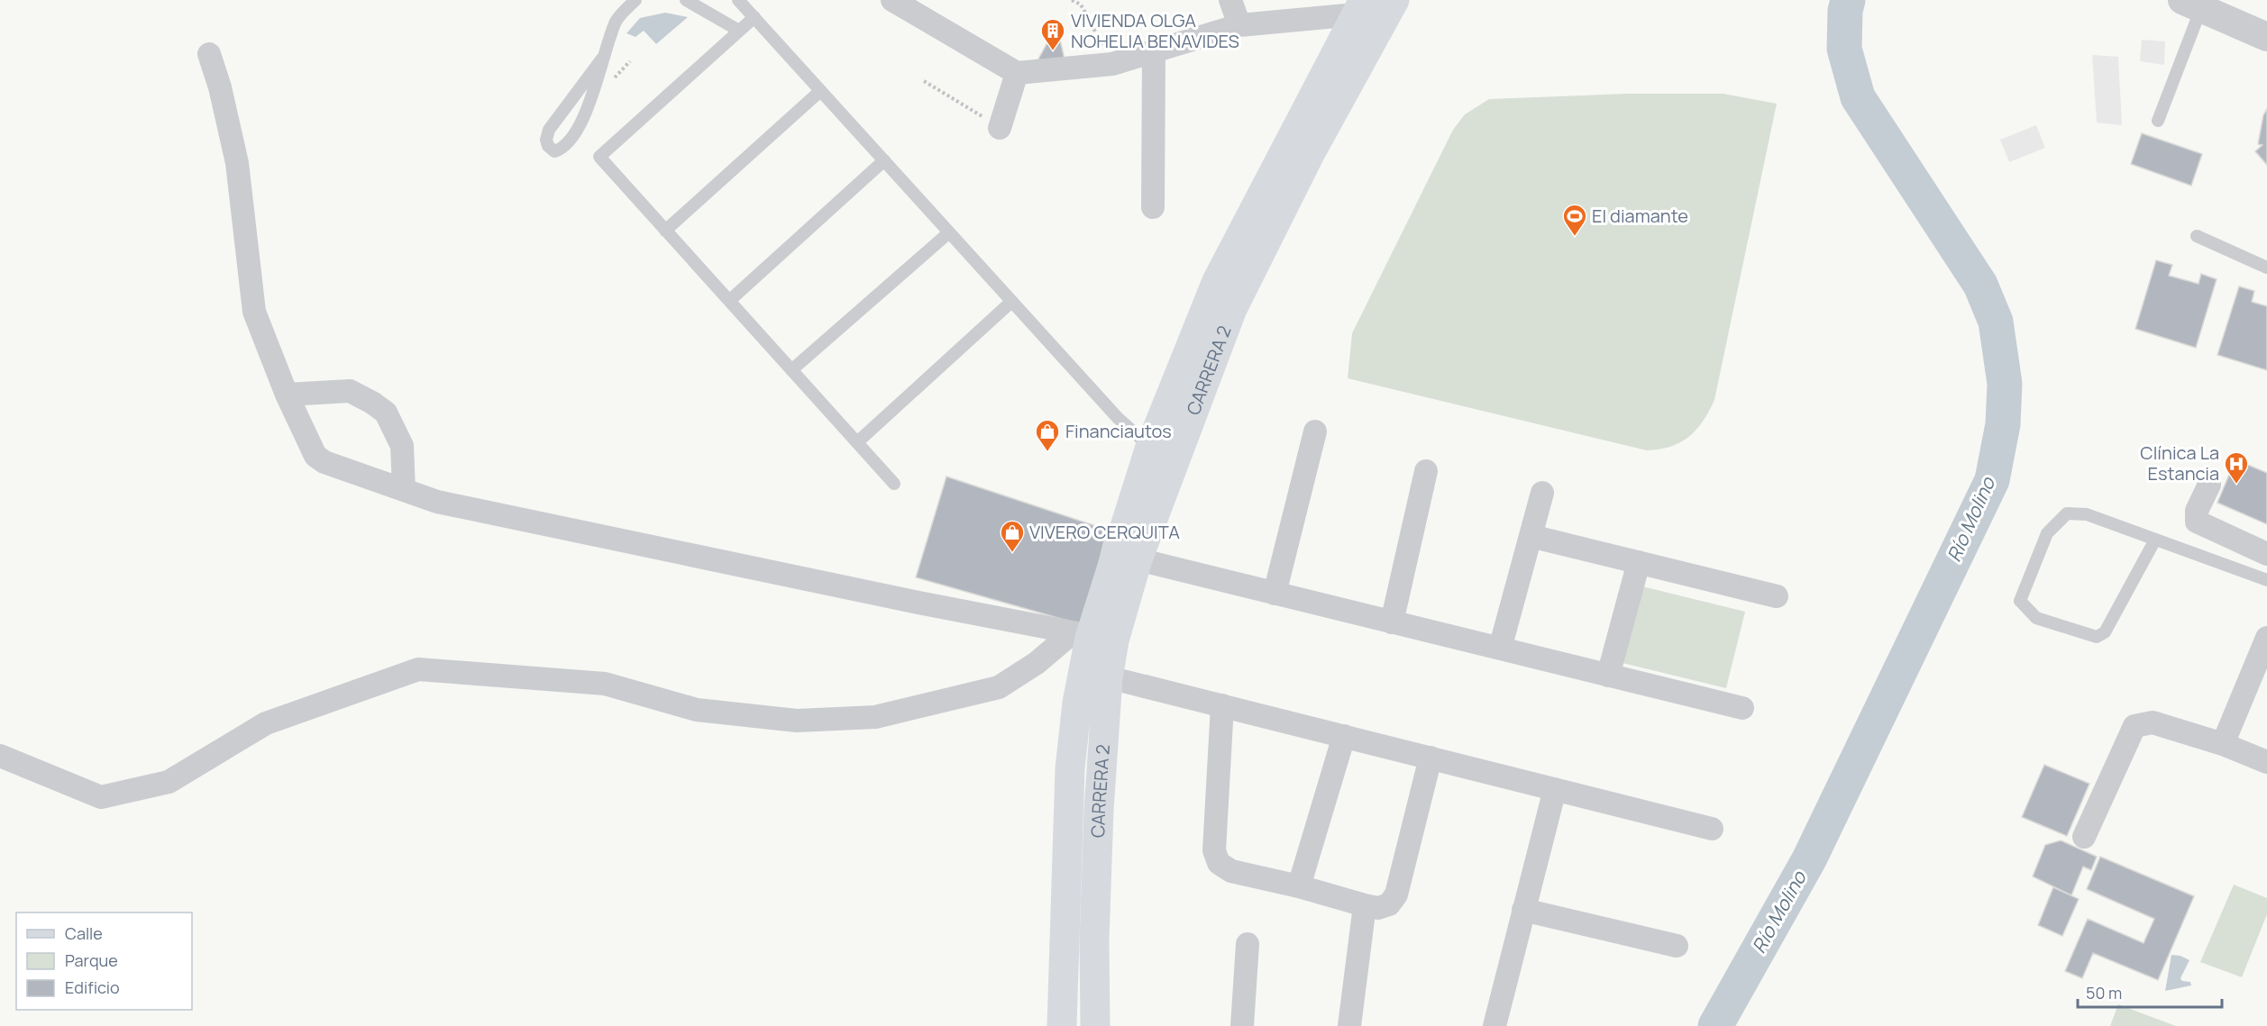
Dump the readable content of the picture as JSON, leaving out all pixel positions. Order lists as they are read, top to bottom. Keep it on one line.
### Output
{"streets":{"main road":["CARRERA 2"]},"water":["Río Molino"],"places":{"building":["VIVIENDA OLGA NOHELIA BENAVIDES"],"sports":["El diamante"],"shop":["Financiautos","VIVERO CERQUITA"],"hospital":["Clínica La Estancia"]},"legend":["Calle","Parque","Edificio"],"scale_bar":"50 m"}
